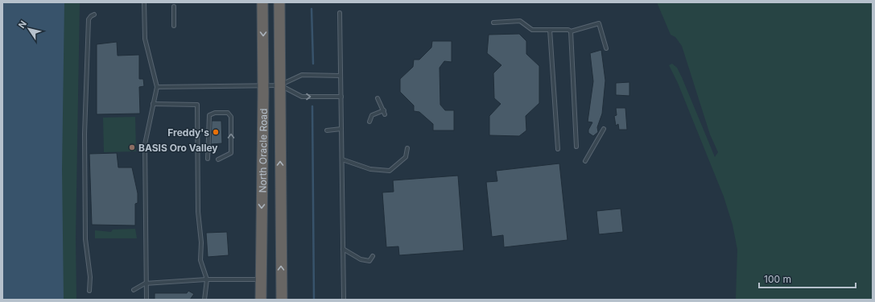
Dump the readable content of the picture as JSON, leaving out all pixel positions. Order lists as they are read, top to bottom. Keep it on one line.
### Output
{"streets":{"highway":["North Oracle Road"]},"places":["Freddy's","BASIS Oro Valley"],"scale_bar":"100 m","north":"top left"}
